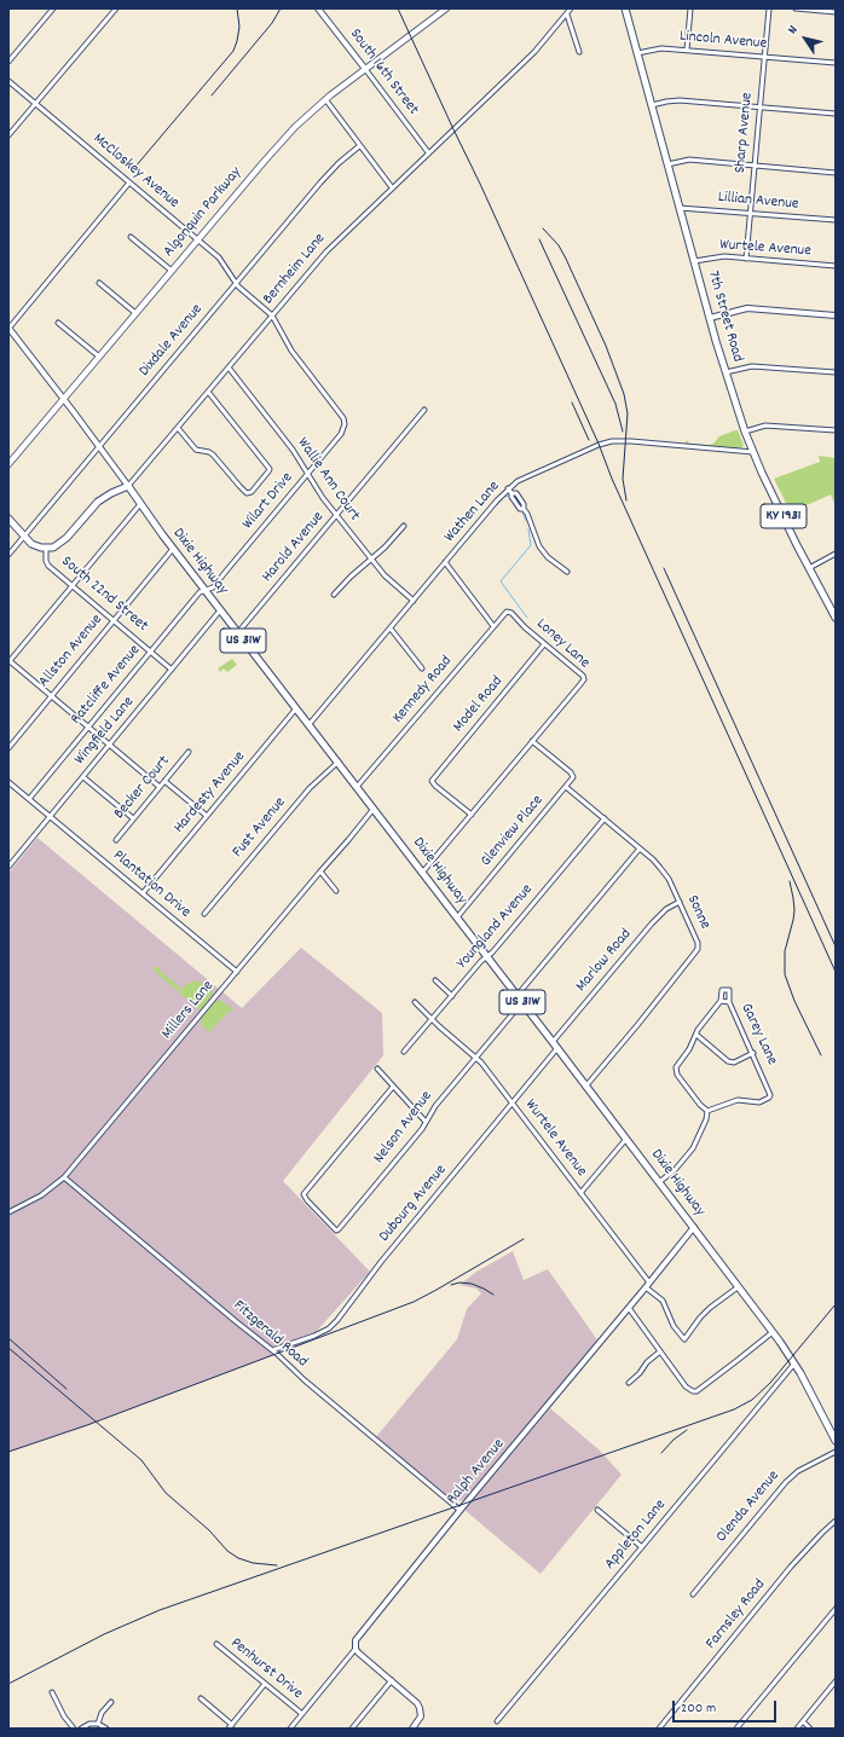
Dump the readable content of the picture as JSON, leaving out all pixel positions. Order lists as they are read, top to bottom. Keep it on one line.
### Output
{"streets":{"main road":["Algonquin Parkway","Bernheim Lane","7th Street Road","KY 1931","Dixie Highway","South 22nd Street","US 31W"],"street":["Lincoln Avenue","South 16th Street","Sharp Avenue","McCloskey Avenue","Lillian Avenue","Wurtele Avenue","Dixdale Avenue","Wallie Ann Court","Wilart Drive","Wathen Lane","Harold Avenue","Loney Lane","Allston Avenue","Ratcliffe Avenue","Kennedy Road","Model Road","Wingfield Lane","Becker Court","Hardesty Avenue","Fust Avenue","Glenview Place","Plantation Drive","Sonne","Youngland Avenue","Marlow Road","Millers Lane","Garey Lane","Nelson Avenue","Dubourg Avenue","Fitzgerald Road","Ralph Avenue","Olenda Avenue","Appleton Lane","Farnsley Road","Penhurst Drive"]},"crossings":[["Lincoln Avenue","Sharp Avenue"],["Lincoln Avenue","7th Street Road"],["South 16th Street","Algonquin Parkway"],["South 16th Street","Bernheim Lane"],["Sharp Avenue","Lillian Avenue"],["Sharp Avenue","Wurtele Avenue"],["McCloskey Avenue","Algonquin Parkway"],["McCloskey Avenue","Bernheim Lane"],["McCloskey Avenue","Dixdale Avenue"],["McCloskey Avenue","Wilart Drive"],["Lillian Avenue","7th Street Road"],["Algonquin Parkway","Dixie Highway"],["Wurtele Avenue","7th Street Road"],["Wurtele Avenue","Youngland Avenue"],["Wurtele Avenue","Nelson Avenue"],["Wurtele Avenue","Dubourg Avenue"],["Wurtele Avenue","Ralph Avenue"],["Bernheim Lane","Wallie Ann Court"],["Bernheim Lane","Dixie Highway"],["Bernheim Lane","South 22nd Street"],["7th Street Road","Wathen Lane"],["Dixdale Avenue","Dixie Highway"],["Dixdale Avenue","South 22nd Street"],["Wallie Ann Court","Wilart Drive"],["Wallie Ann Court","Wathen Lane"],["Wallie Ann Court","Harold Avenue"],["Wilart Drive","Dixie Highway"],["Wilart Drive","Ratcliffe Avenue"],["Wathen Lane","Dixie Highway"],["Harold Avenue","Dixie Highway"],["Dixie Highway","Loney Lane"],["Dixie Highway","Allston Avenue"],["Dixie Highway","Ratcliffe Avenue"],["Dixie Highway","Kennedy Road"],["Dixie Highway","Wingfield Lane"],["Dixie Highway","Hardesty Avenue"],["Dixie Highway","Fust Avenue"],["Dixie Highway","Glenview Place"],["Dixie Highway","Sonne"],["Dixie Highway","Youngland Avenue"],["Dixie Highway","Marlow Road"],["Dixie Highway","Millers Lane"],["Dixie Highway","Nelson Avenue"],["Dixie Highway","Dubourg Avenue"],["Dixie Highway","Ralph Avenue"],["Dixie Highway","Appleton Lane"],["South 22nd Street","Allston Avenue"],["South 22nd Street","Ratcliffe Avenue"],["South 22nd Street","Wingfield Lane"],["Loney Lane","Kennedy Road"],["Loney Lane","Model Road"],["Ratcliffe Avenue","Plantation Drive"],["Wingfield Lane","Plantation Drive"],["Hardesty Avenue","Plantation Drive"],["Glenview Place","Sonne"],["Plantation Drive","Millers Lane"],["Sonne","Youngland Avenue"],["Sonne","Marlow Road"],["Millers Lane","Fitzgerald Road"],["Dubourg Avenue","Fitzgerald Road"],["Fitzgerald Road","Ralph Avenue"]],"scale_bar":"200 m","north":"top left"}
